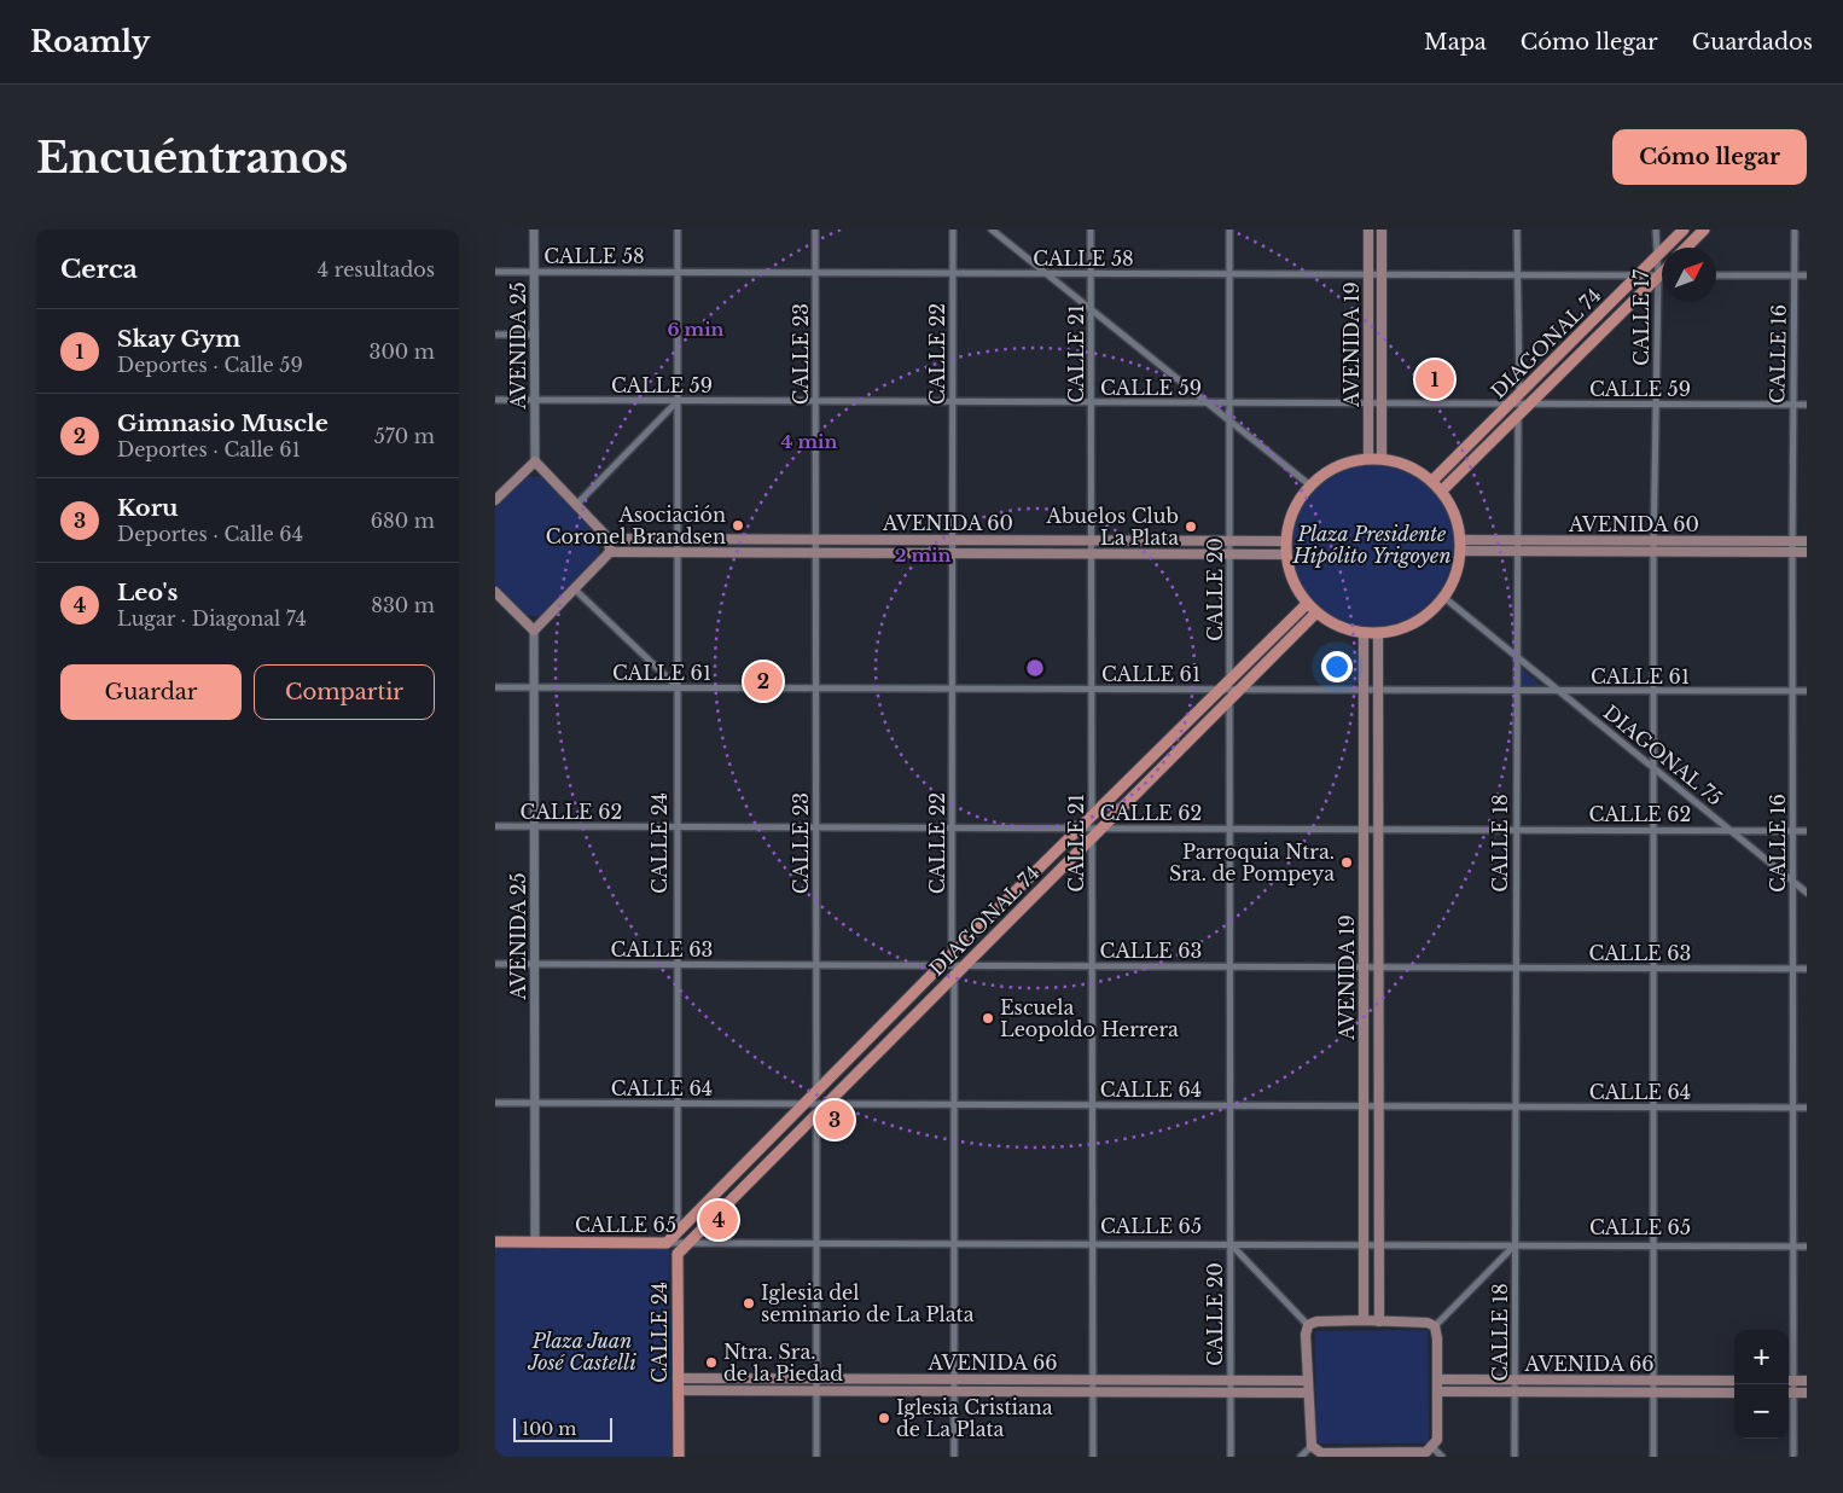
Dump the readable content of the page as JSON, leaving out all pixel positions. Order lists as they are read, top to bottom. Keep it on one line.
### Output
{"streets":{"main road":["DIAGONAL 74","AVENIDA 19","AVENIDA 60","CALLE 24","CALLE 65","AVENIDA 66"],"street":["CALLE 58","CALLE 17","AVENIDA 25","CALLE 23","CALLE 22","CALLE 21","CALLE 16","CALLE 59","CALLE 20","CALLE 61","DIAGONAL 75","CALLE 62","CALLE 18","CALLE 63","CALLE 64"]},"crossings":[["CALLE 58","CALLE 17"],["CALLE 58","DIAGONAL 74"],["CALLE 58","AVENIDA 19"],["CALLE 58","AVENIDA 25"],["CALLE 58","CALLE 23"],["CALLE 58","CALLE 22"],["CALLE 58","CALLE 21"],["CALLE 58","CALLE 20"],["CALLE 58","CALLE 24"],["CALLE 58","CALLE 18"],["CALLE 17","DIAGONAL 74"],["CALLE 17","CALLE 59"],["CALLE 17","AVENIDA 60"],["CALLE 17","CALLE 61"],["CALLE 17","DIAGONAL 75"],["CALLE 17","CALLE 62"],["CALLE 17","CALLE 63"],["CALLE 17","CALLE 64"],["CALLE 17","CALLE 65"],["CALLE 17","AVENIDA 66"],["DIAGONAL 74","AVENIDA 19"],["DIAGONAL 74","CALLE 23"],["DIAGONAL 74","CALLE 22"],["DIAGONAL 74","CALLE 21"],["DIAGONAL 74","CALLE 59"],["DIAGONAL 74","AVENIDA 60"],["DIAGONAL 74","CALLE 20"],["DIAGONAL 74","CALLE 61"],["DIAGONAL 74","DIAGONAL 75"],["DIAGONAL 74","CALLE 62"],["DIAGONAL 74","CALLE 24"],["DIAGONAL 74","CALLE 18"],["DIAGONAL 74","CALLE 63"],["DIAGONAL 74","CALLE 64"],["DIAGONAL 74","CALLE 65"],["AVENIDA 19","CALLE 59"],["AVENIDA 19","AVENIDA 60"],["AVENIDA 19","CALLE 61"],["AVENIDA 19","DIAGONAL 75"],["AVENIDA 19","CALLE 62"],["AVENIDA 19","CALLE 63"],["AVENIDA 19","CALLE 64"],["AVENIDA 19","CALLE 65"],["AVENIDA 19","AVENIDA 66"],["AVENIDA 25","CALLE 59"],["AVENIDA 25","CALLE 61"],["AVENIDA 25","CALLE 62"],["AVENIDA 25","CALLE 63"],["AVENIDA 25","CALLE 64"],["AVENIDA 25","CALLE 65"],["CALLE 23","CALLE 59"],["CALLE 23","AVENIDA 60"],["CALLE 23","CALLE 61"],["CALLE 23","CALLE 62"],["CALLE 23","CALLE 63"],["CALLE 23","CALLE 64"],["CALLE 23","CALLE 65"],["CALLE 23","AVENIDA 66"],["CALLE 22","CALLE 59"],["CALLE 22","AVENIDA 60"],["CALLE 22","CALLE 61"],["CALLE 22","CALLE 62"],["CALLE 22","CALLE 63"],["CALLE 22","CALLE 64"],["CALLE 22","CALLE 65"],["CALLE 22","AVENIDA 66"],["CALLE 21","CALLE 59"],["CALLE 21","AVENIDA 60"],["CALLE 21","CALLE 61"],["CALLE 21","CALLE 62"],["CALLE 21","CALLE 63"],["CALLE 21","CALLE 64"],["CALLE 21","CALLE 65"],["CALLE 21","AVENIDA 66"],["CALLE 16","CALLE 59"],["CALLE 16","AVENIDA 60"],["CALLE 16","CALLE 61"],["CALLE 16","DIAGONAL 75"],["CALLE 16","CALLE 62"],["CALLE 16","CALLE 63"],["CALLE 16","CALLE 64"],["CALLE 16","CALLE 65"],["CALLE 59","CALLE 20"],["CALLE 59","CALLE 24"],["CALLE 59","CALLE 18"],["AVENIDA 60","CALLE 20"],["AVENIDA 60","DIAGONAL 75"],["AVENIDA 60","CALLE 24"],["AVENIDA 60","CALLE 18"],["CALLE 20","CALLE 61"],["CALLE 20","CALLE 62"],["CALLE 20","CALLE 63"],["CALLE 20","CALLE 64"],["CALLE 20","CALLE 65"],["CALLE 20","AVENIDA 66"],["CALLE 61","DIAGONAL 75"],["CALLE 61","CALLE 24"],["CALLE 61","CALLE 18"],["DIAGONAL 75","CALLE 62"],["DIAGONAL 75","CALLE 18"],["CALLE 62","CALLE 24"],["CALLE 62","CALLE 18"],["CALLE 24","CALLE 63"],["CALLE 24","CALLE 64"],["CALLE 24","CALLE 65"],["CALLE 24","AVENIDA 66"],["CALLE 18","CALLE 63"],["CALLE 18","CALLE 64"],["CALLE 18","CALLE 65"],["CALLE 18","AVENIDA 66"]],"parks":["Plaza Presidente Hipólito Yrigoyen","Plaza Juan José Castelli"],"places":["Asociación Coronel Brandsen","Abuelos Club La Plata","Parroquia Ntra. Sra. de Pompeya","Escuela Leopoldo Herrera","Iglesia del seminario de La Plata","Ntra. Sra. de la Piedad","Iglesia Cristiana de La Plata"],"scale_bar":"100 m","north":"top right","page":{"header":"Roamly","nav":["Mapa","Cómo llegar","Guardados"],"buttons":["Cómo llegar",["Guardar","Compartir"]],"title":"Encuéntranos","heading":["Cerca","4 resultados"],"list":[{"mark":"1","name":"Skay Gym","note":"Deportes · Calle 59","value":"300 m"},{"mark":"2","name":"Gimnasio Muscle","note":"Deportes · Calle 61","value":"570 m"},{"mark":"3","name":"Koru","note":"Deportes · Calle 64","value":"680 m"},{"mark":"4","name":"Leo's","note":"Lugar · Diagonal 74","value":"830 m"}],"pins":["1","2","3","4"],"map_buttons":["+","−"],"scale":"100 m"},"rings":["6 min","4 min","2 min"]}
